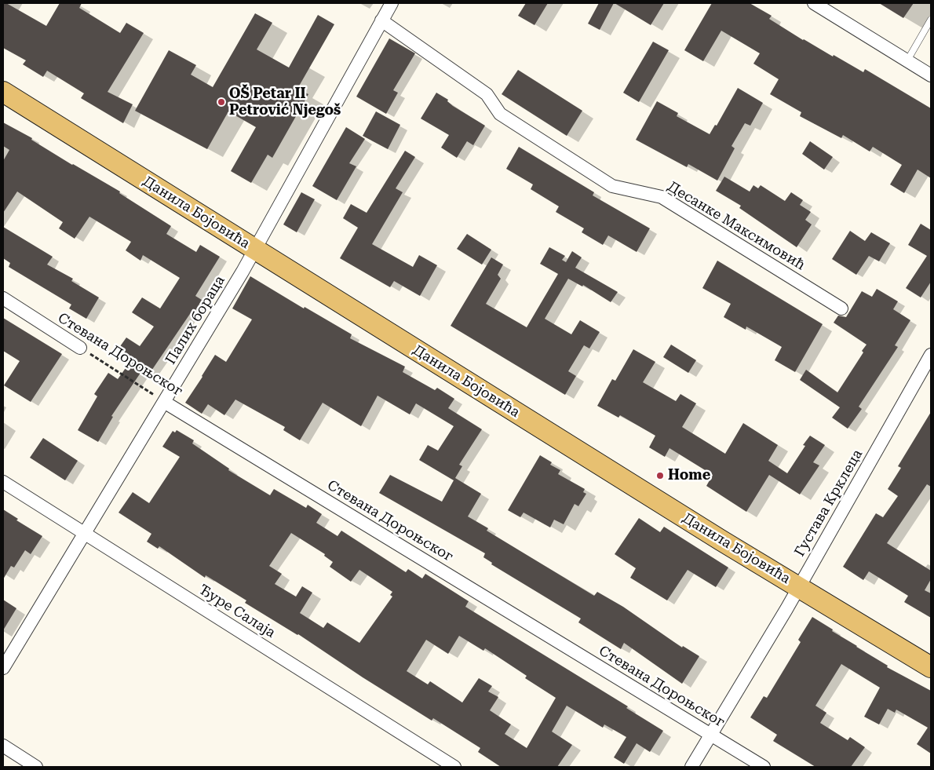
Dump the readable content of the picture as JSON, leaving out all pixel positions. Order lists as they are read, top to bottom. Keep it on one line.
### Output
{"streets":{"main road":["Данила Бојовића"],"street":["Десанке Максимовић","Палих бораца","Стевана Дороњског","Густава Крклеца","Ђуре Салаја"]},"crossings":[["Данила Бојовића","Палих бораца"],["Данила Бојовића","Густава Крклеца"],["Десанке Максимовић","Палих бораца"],["Палих бораца","Стевана Дороњског"],["Палих бораца","Ђуре Салаја"],["Стевана Дороњског","Густава Крклеца"]],"places":["OŠ Petar II Petrović Njegoš","Home"]}
